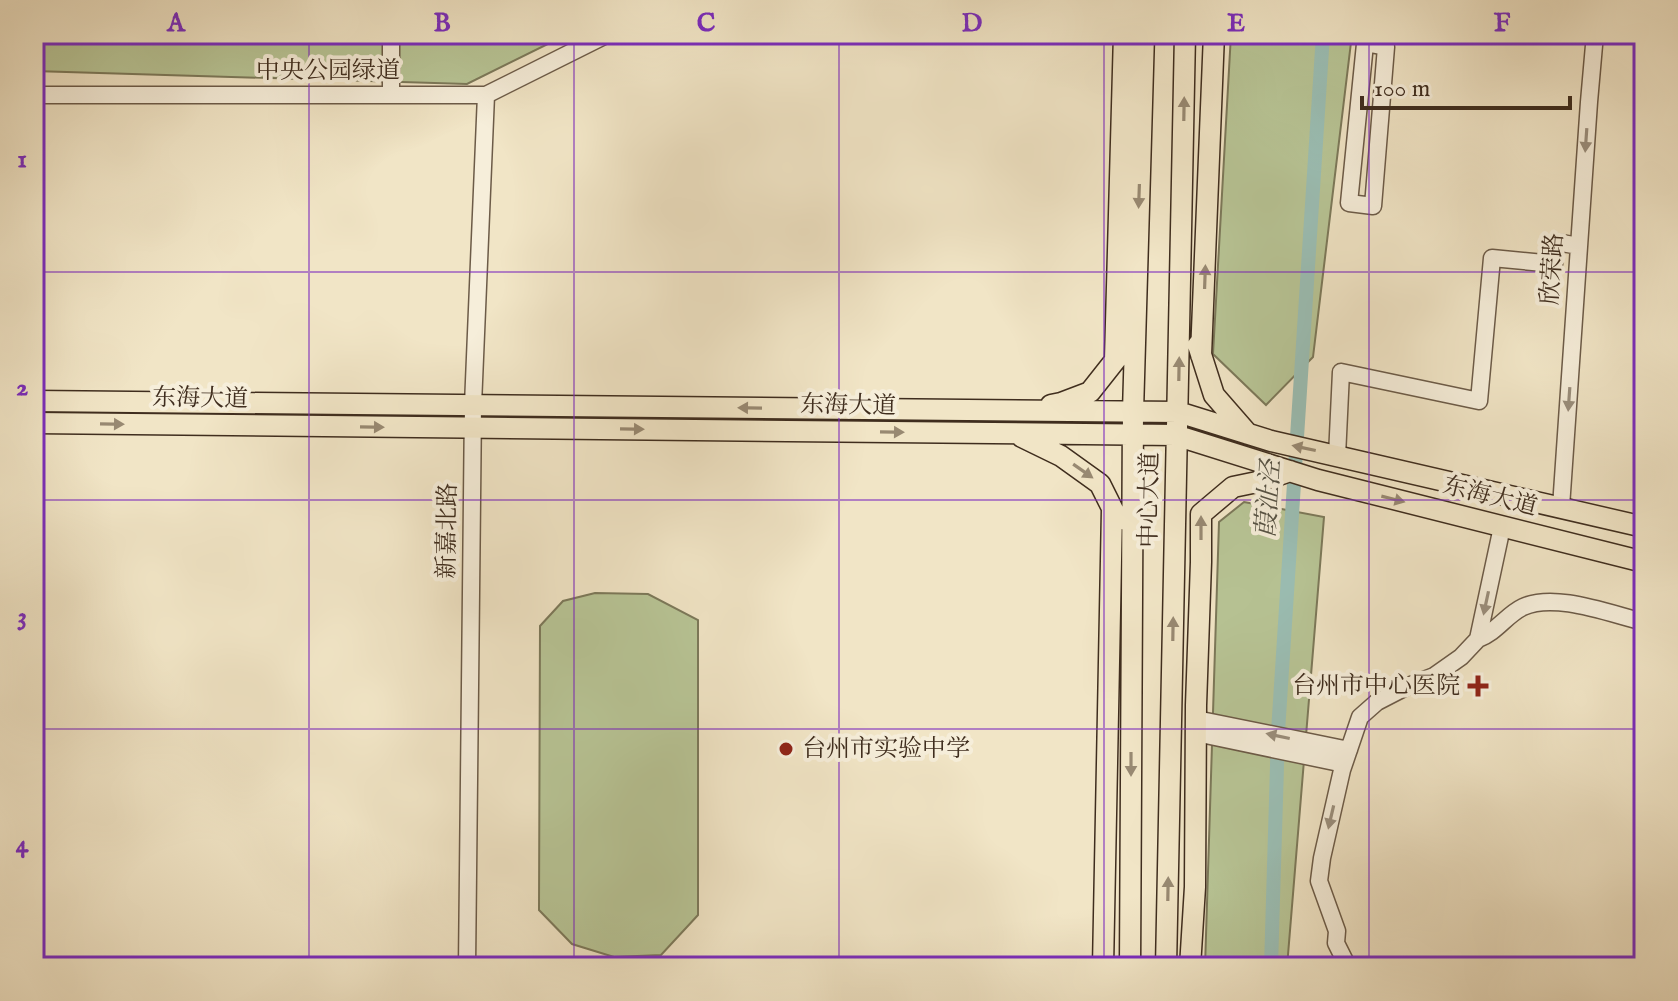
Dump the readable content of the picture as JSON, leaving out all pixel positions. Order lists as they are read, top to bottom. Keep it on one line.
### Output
{"streets":{"main road":["东海大道","中心大道"],"street":["中央公园绿道","欣荣路","新嘉北路"]},"crossings":[["中央公园绿道","新嘉北路"],["欣荣路","东海大道"],["东海大道","中心大道"],["东海大道","新嘉北路"]],"one_way":["欣荣路"],"water":["葭沚泾"],"places":{"health":["台州市中心医院"],"other":["台州市实验中学"]},"scale_bar":"100 m","grid":{"columns":["A","B","C","D","E","F"],"rows":["1","2","3","4"]}}
